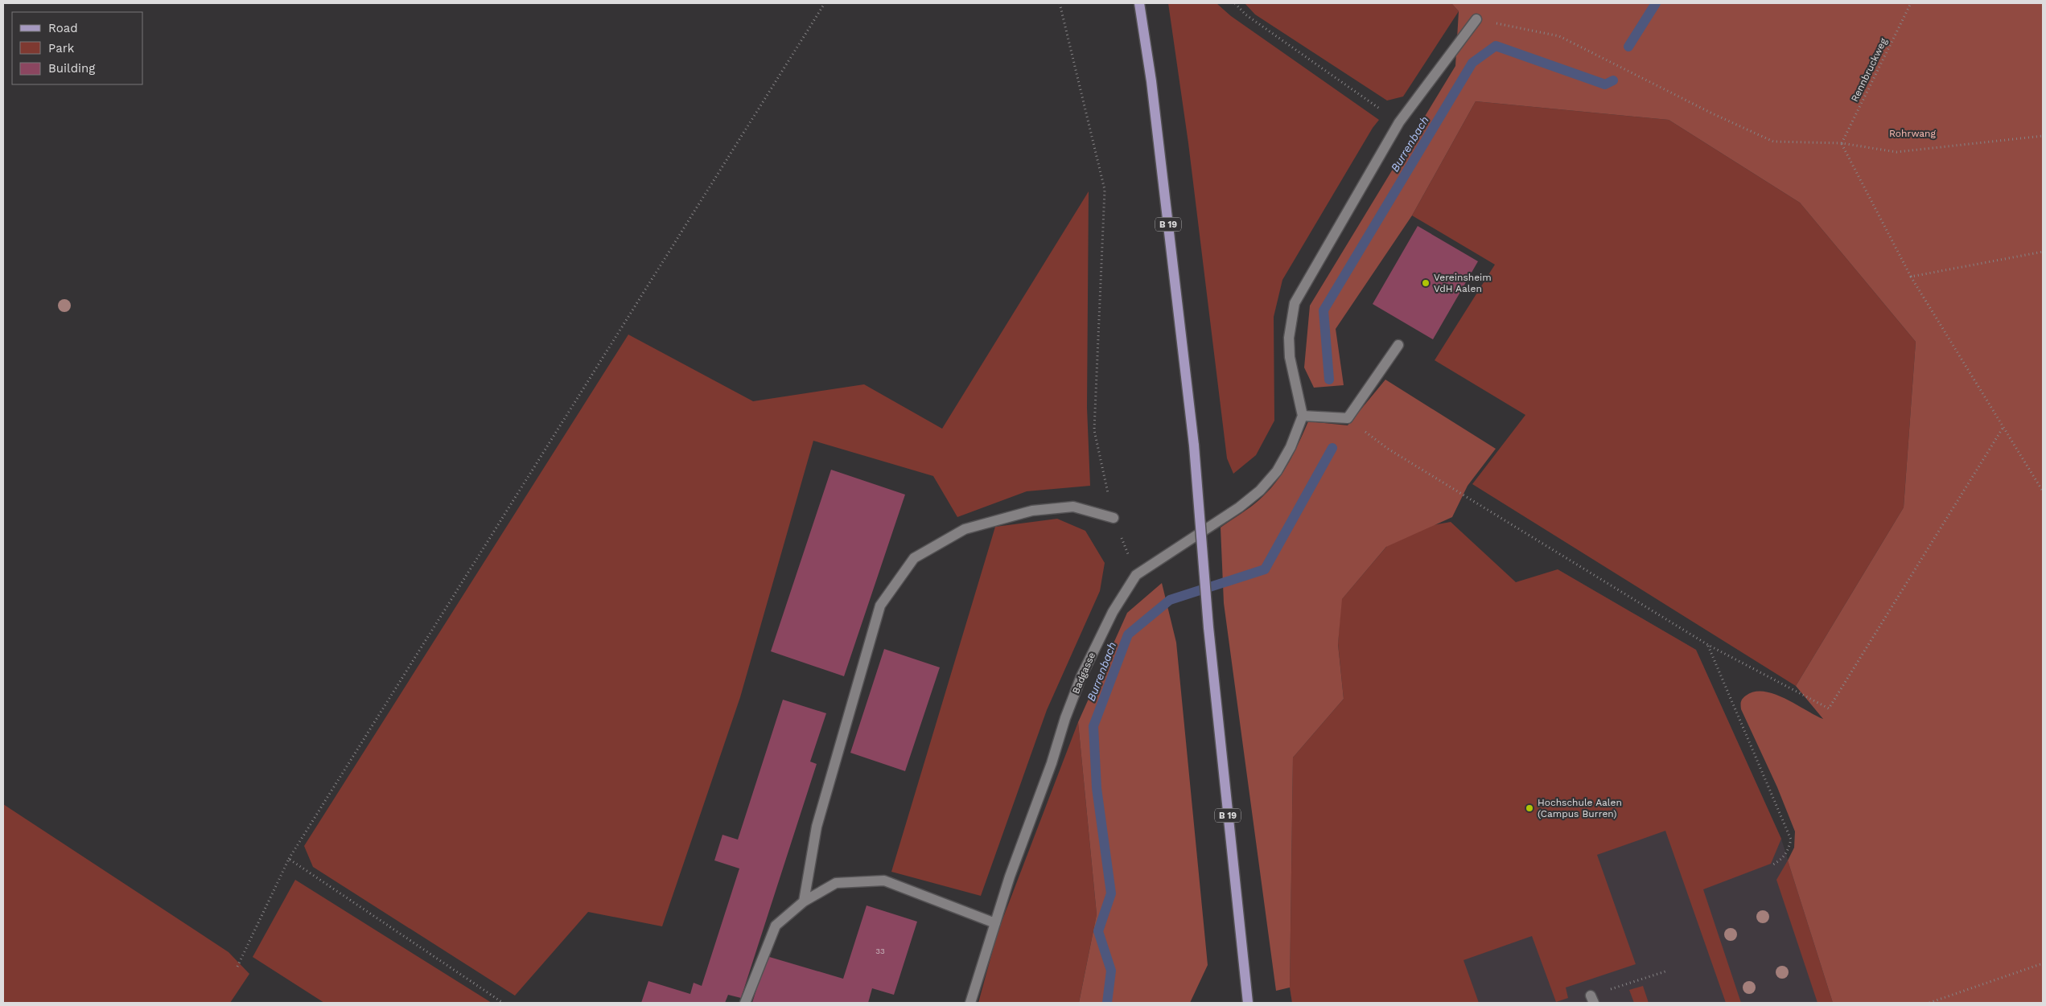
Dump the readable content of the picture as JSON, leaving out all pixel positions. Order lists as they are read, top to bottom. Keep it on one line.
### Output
{"streets":{"main road":["B 19"],"lane":["Badgasse"],"path":["Rennbruckweg"]},"water":["Burrenbach"],"parks":["Rohrwang"],"places":["Vereinsheim VdH Aalen","Hochschule Aalen (Campus Burren)"],"house_numbers":["33"],"legend":["Road","Park","Building"]}
